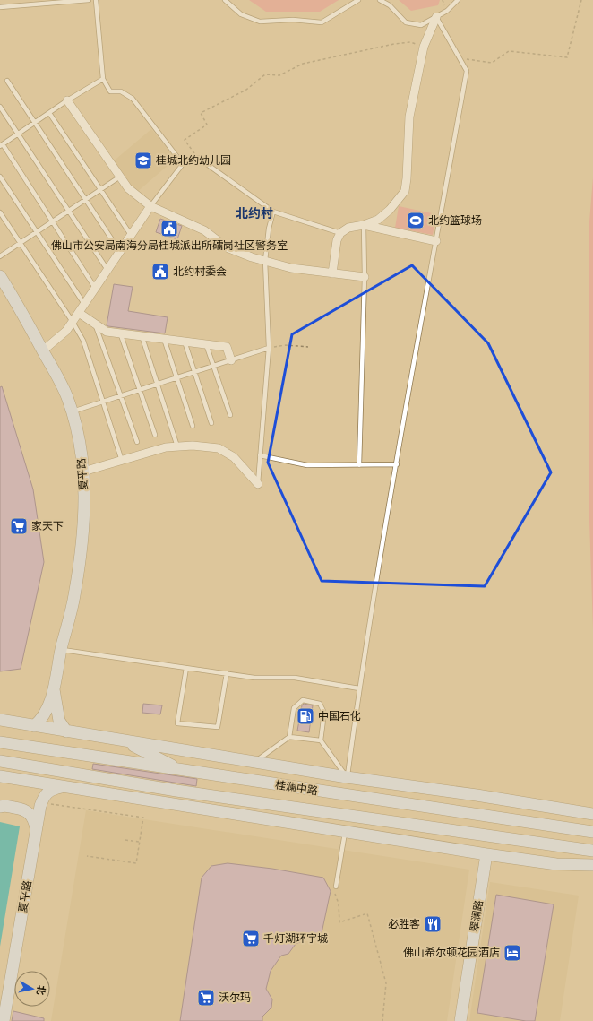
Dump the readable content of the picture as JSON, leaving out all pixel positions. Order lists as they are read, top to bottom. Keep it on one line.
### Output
{"streets":{"main road":["夏平路","桂澜中路","翠澜路"]},"districts":["北约村"],"places":{"school or university":["桂城北约幼儿园"],"sports":["北约篮球场"],"public building":["佛山市公安局南海分局桂城派出所礌岗社区警务室","北约村委会"],"supermarket":["家天下","千灯湖环宇城","沃尔玛"],"fuel station":["中国石化"],"restaurant":["必胜客"],"hotel":["佛山希尔顿花园酒店"]},"north":"right"}
